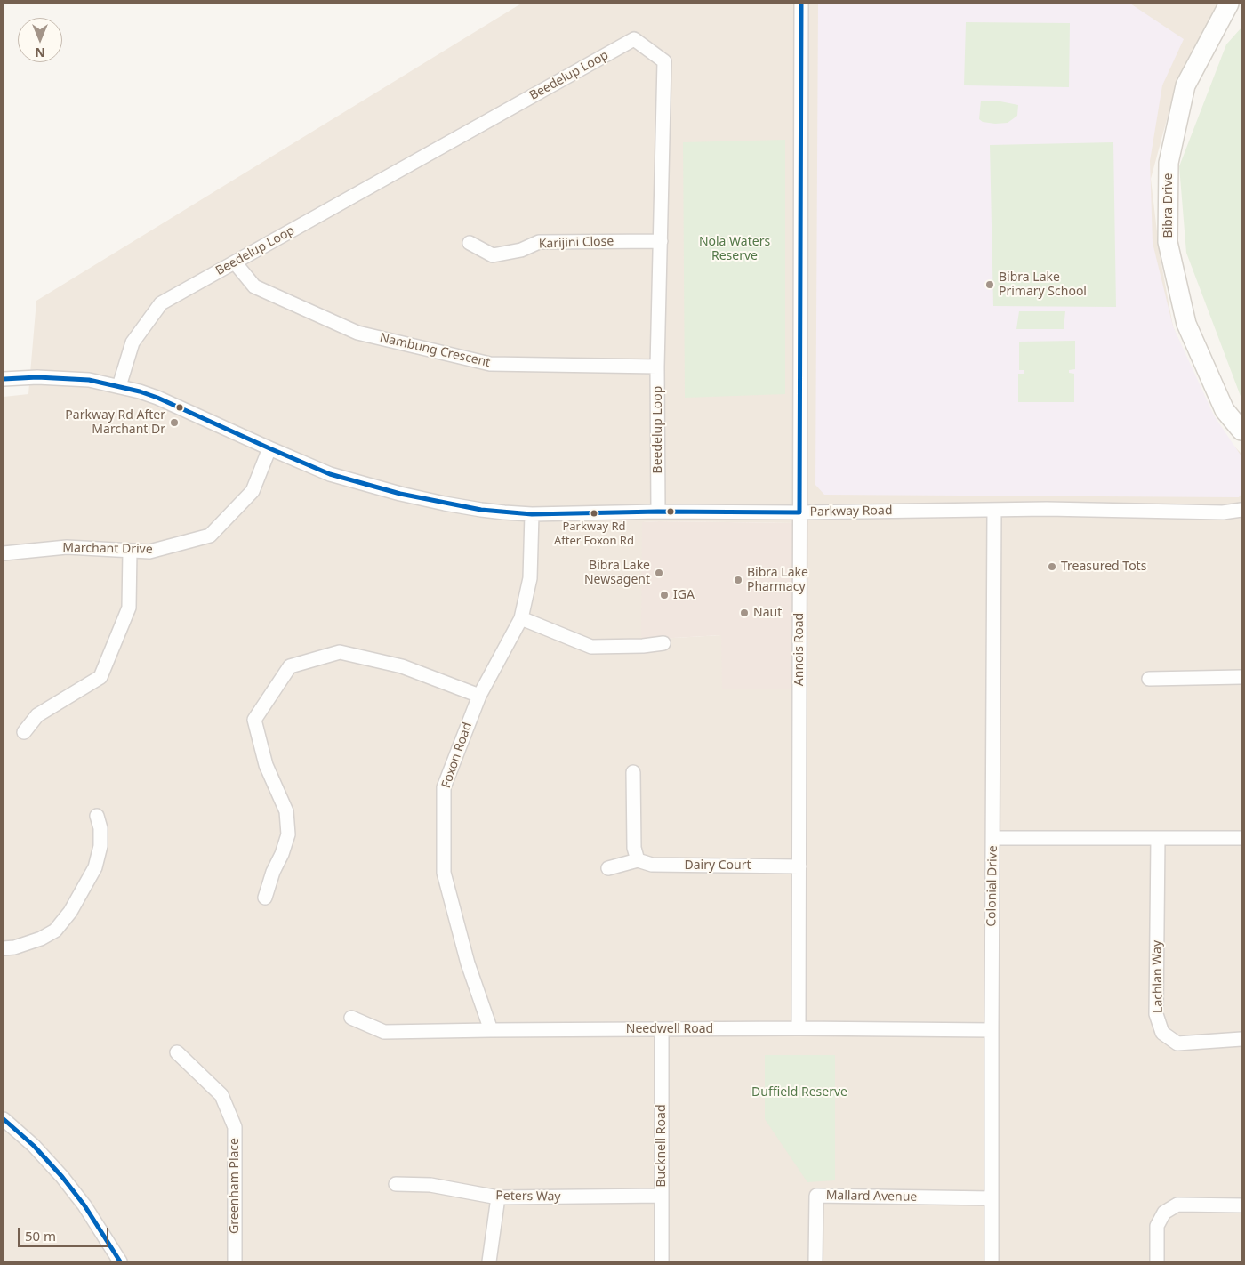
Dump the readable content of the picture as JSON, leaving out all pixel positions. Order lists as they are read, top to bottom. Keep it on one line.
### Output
{"streets":{"street":["Beedelup Loop","Bibra Drive","Karijini Close","Nambung Crescent","Parkway Road","Marchant Drive","Annois Road","Foxon Road","Dairy Court","Colonial Drive","Lachlan Way","Needwell Road","Bucknell Road","Greenham Place","Peters Way","Mallard Avenue"]},"crossings":[["Beedelup Loop","Karijini Close"],["Beedelup Loop","Nambung Crescent"],["Beedelup Loop","Parkway Road"],["Parkway Road","Marchant Drive"],["Parkway Road","Annois Road"],["Parkway Road","Foxon Road"],["Parkway Road","Colonial Drive"],["Annois Road","Dairy Court"],["Annois Road","Needwell Road"],["Foxon Road","Needwell Road"],["Colonial Drive","Needwell Road"],["Colonial Drive","Mallard Avenue"],["Needwell Road","Bucknell Road"],["Bucknell Road","Peters Way"]],"parks":["Nola Waters Reserve","Duffield Reserve"],"places":["Bibra Lake Primary School","Parkway Rd After Marchant Dr","Parkway Rd After Foxon Rd","Treasured Tots","Bibra Lake Newsagent","Bibra Lake Pharmacy","IGA","Naut"],"scale_bar":"50 m","north":"bottom"}
